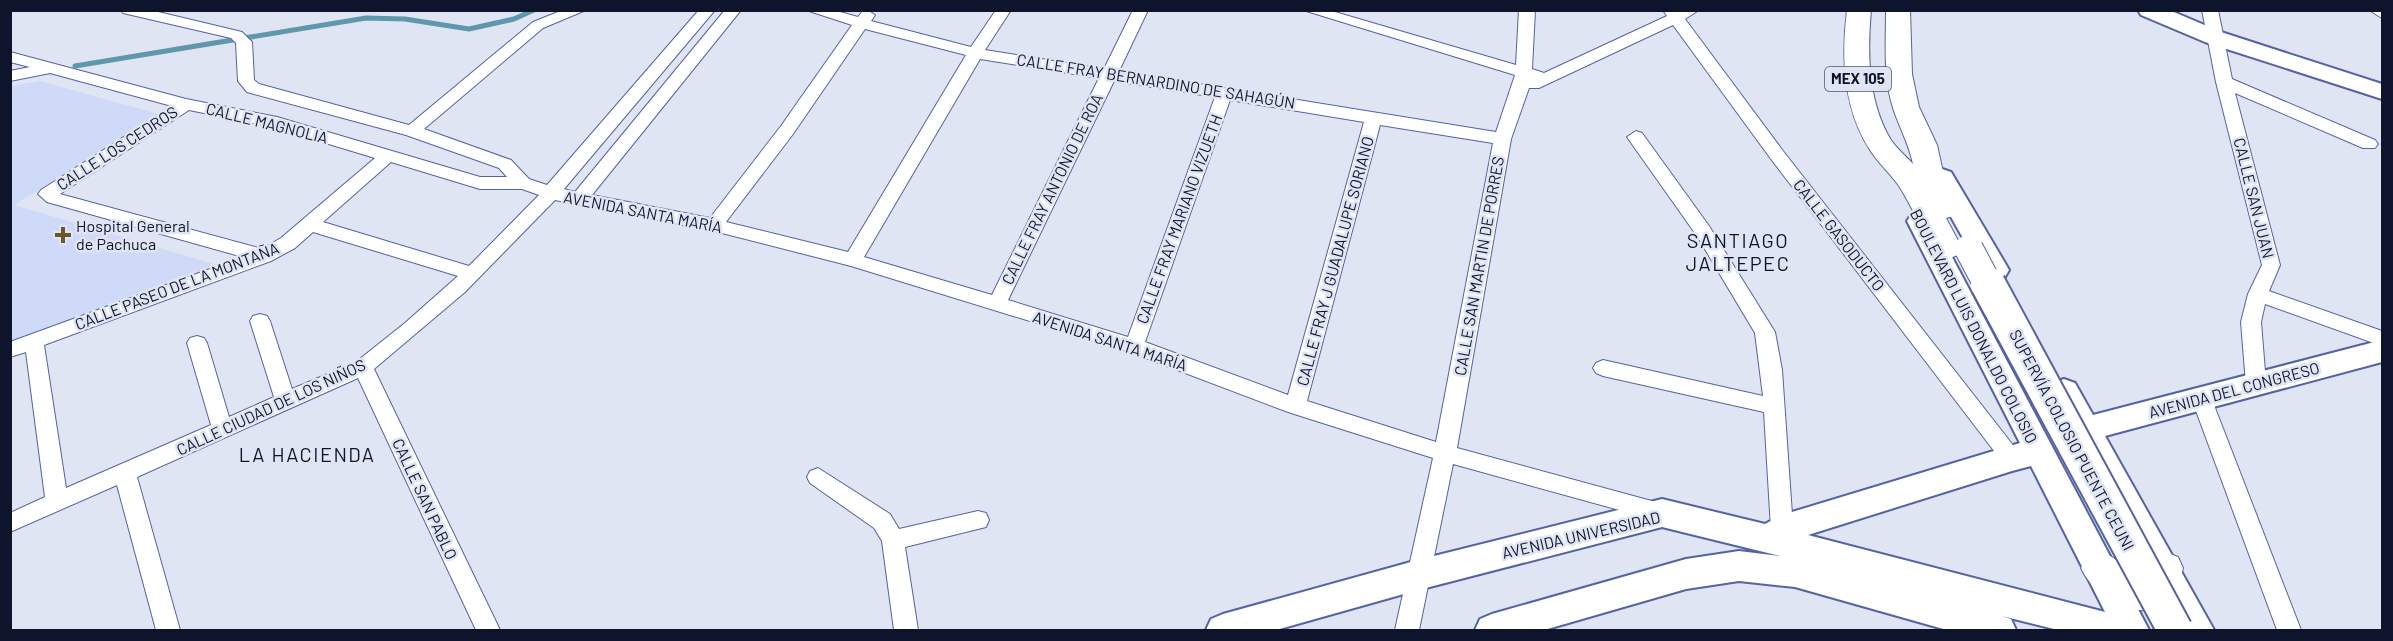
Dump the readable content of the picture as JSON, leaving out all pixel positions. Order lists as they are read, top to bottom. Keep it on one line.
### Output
{"streets":{"main road":["MEX 105","BOULEVARD LUIS DONALDO COLOSIO","SUPERVÍA COLOSIO PUENTE CEUNI"],"street":["CALLE FRAY BERNARDINO DE SAHAGÚN","CALLE MAGNOLIA","CALLE LOS CEDROS","CALLE FRAY ANTONIO DE ROA","CALLE SAN JUAN","AVENIDA SANTA MARÍA","CALLE FRAY MARIANO VIZUETH","CALLE GASODUCTO","CALLE FRAY J GUADALUPE SORIANO","CALLE SAN MARTIN DE PORRES","CALLE PASEO DE LA MONTAÑA","AVENIDA DEL CONGRESO","CALLE CIUDAD DE LOS NIÑOS","CALLE SAN PABLO","AVENIDA UNIVERSIDAD"]},"crossings":[["MEX 105","AVENIDA DEL CONGRESO"],["CALLE FRAY BERNARDINO DE SAHAGÚN","CALLE FRAY ANTONIO DE ROA"],["CALLE FRAY BERNARDINO DE SAHAGÚN","CALLE FRAY MARIANO VIZUETH"],["CALLE FRAY BERNARDINO DE SAHAGÚN","CALLE FRAY J GUADALUPE SORIANO"],["CALLE FRAY BERNARDINO DE SAHAGÚN","CALLE SAN MARTIN DE PORRES"],["CALLE MAGNOLIA","CALLE LOS CEDROS"],["CALLE MAGNOLIA","AVENIDA SANTA MARÍA"],["CALLE MAGNOLIA","CALLE PASEO DE LA MONTAÑA"],["CALLE LOS CEDROS","CALLE PASEO DE LA MONTAÑA"],["CALLE FRAY ANTONIO DE ROA","AVENIDA SANTA MARÍA"],["CALLE SAN JUAN","AVENIDA DEL CONGRESO"],["AVENIDA SANTA MARÍA","CALLE FRAY MARIANO VIZUETH"],["AVENIDA SANTA MARÍA","CALLE FRAY J GUADALUPE SORIANO"],["AVENIDA SANTA MARÍA","CALLE SAN MARTIN DE PORRES"],["AVENIDA SANTA MARÍA","CALLE CIUDAD DE LOS NIÑOS"],["AVENIDA SANTA MARÍA","AVENIDA UNIVERSIDAD"],["CALLE GASODUCTO","BOULEVARD LUIS DONALDO COLOSIO"],["CALLE SAN MARTIN DE PORRES","AVENIDA UNIVERSIDAD"],["CALLE CIUDAD DE LOS NIÑOS","CALLE SAN PABLO"]],"districts":["SANTIAGO JALTEPEC","LA HACIENDA"],"places":{"health":["Hospital General de Pachuca"]}}
